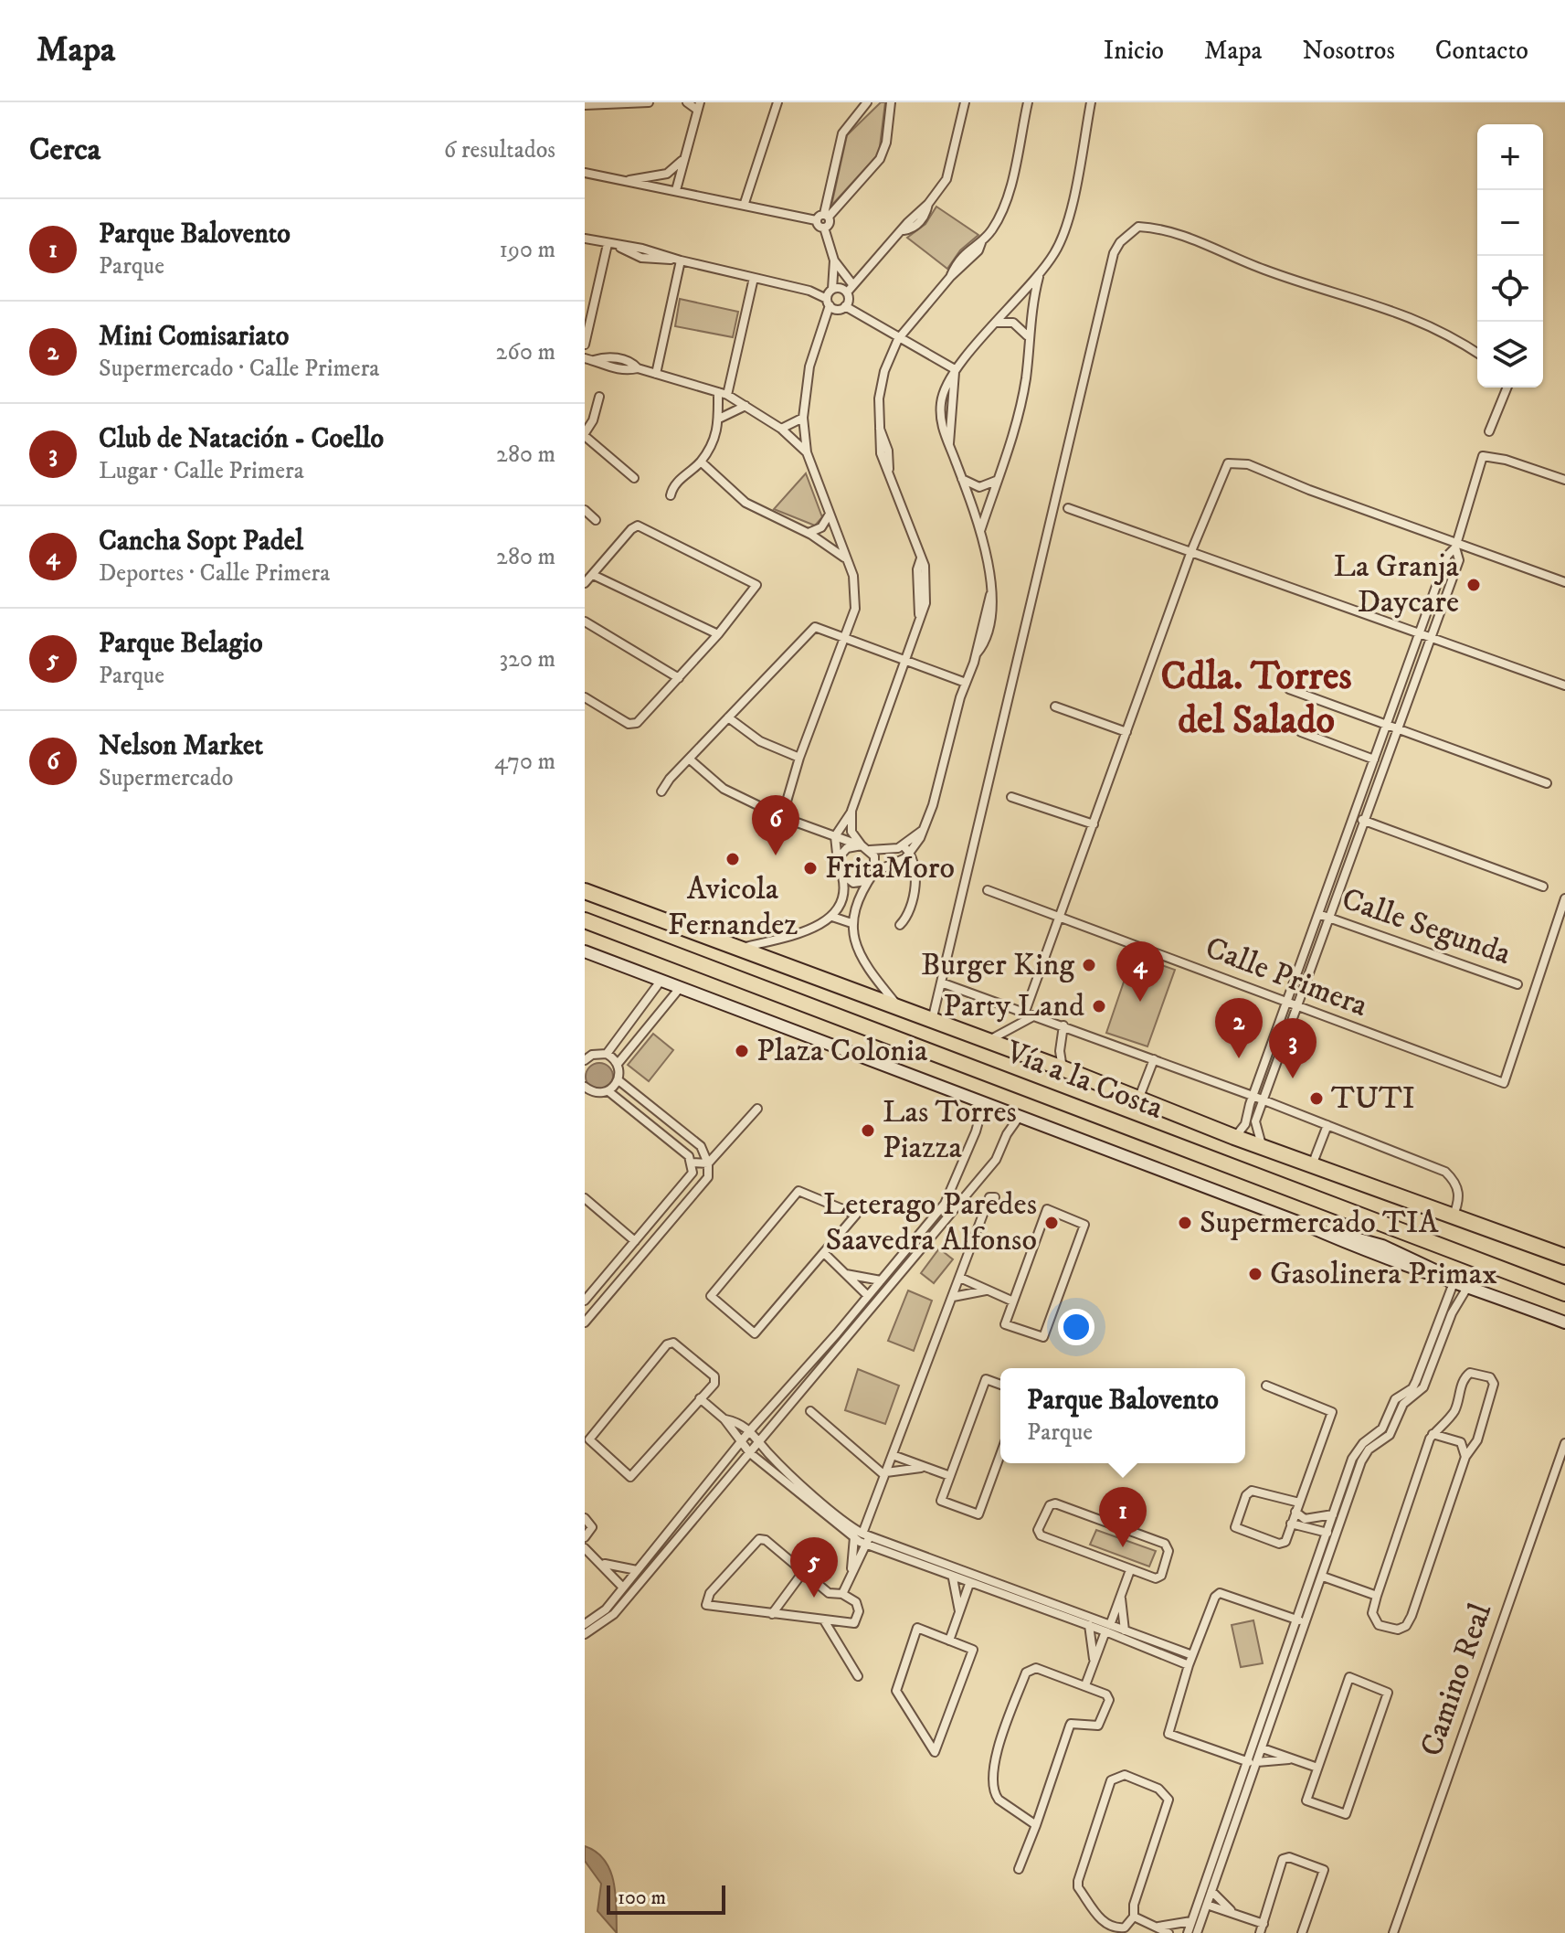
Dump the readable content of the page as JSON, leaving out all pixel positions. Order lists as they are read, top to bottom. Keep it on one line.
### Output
{"streets":{"highway":["Vía a la Costa"],"street":["Calle Segunda","Calle Primera","Camino Real"]},"districts":["Cdla. Torres del Salado"],"places":["La Granja Daycare","Avicola Fernandez","FritaMoro","Burger King","Party Land","Plaza Colonia","TUTI","Las Torres Piazza","Leterago Paredes Saavedra Alfonso","Supermercado TIA","Gasolinera Primax"],"scale_bar":"100 m","page":{"header":"Mapa","nav":["Inicio","Mapa","Nosotros","Contacto"],"heading":["Cerca","6 resultados"],"map_buttons":["+","−"],"list":[{"mark":"1","name":"Parque Balovento","note":"Parque","value":"190 m"},{"mark":"2","name":"Mini Comisariato","note":"Supermercado · Calle Primera","value":"260 m"},{"mark":"3","name":"Club de Natación - Coello","note":"Lugar · Calle Primera","value":"280 m"},{"mark":"4","name":"Cancha Sopt Padel","note":"Deportes · Calle Primera","value":"280 m"},{"mark":"5","name":"Parque Belagio","note":"Parque","value":"320 m"},{"mark":"6","name":"Nelson Market","note":"Supermercado","value":"470 m"}],"pins":["6","4","2","3","1","5"],"popup":["Parque Balovento","Parque"],"scale":"100 m"}}
